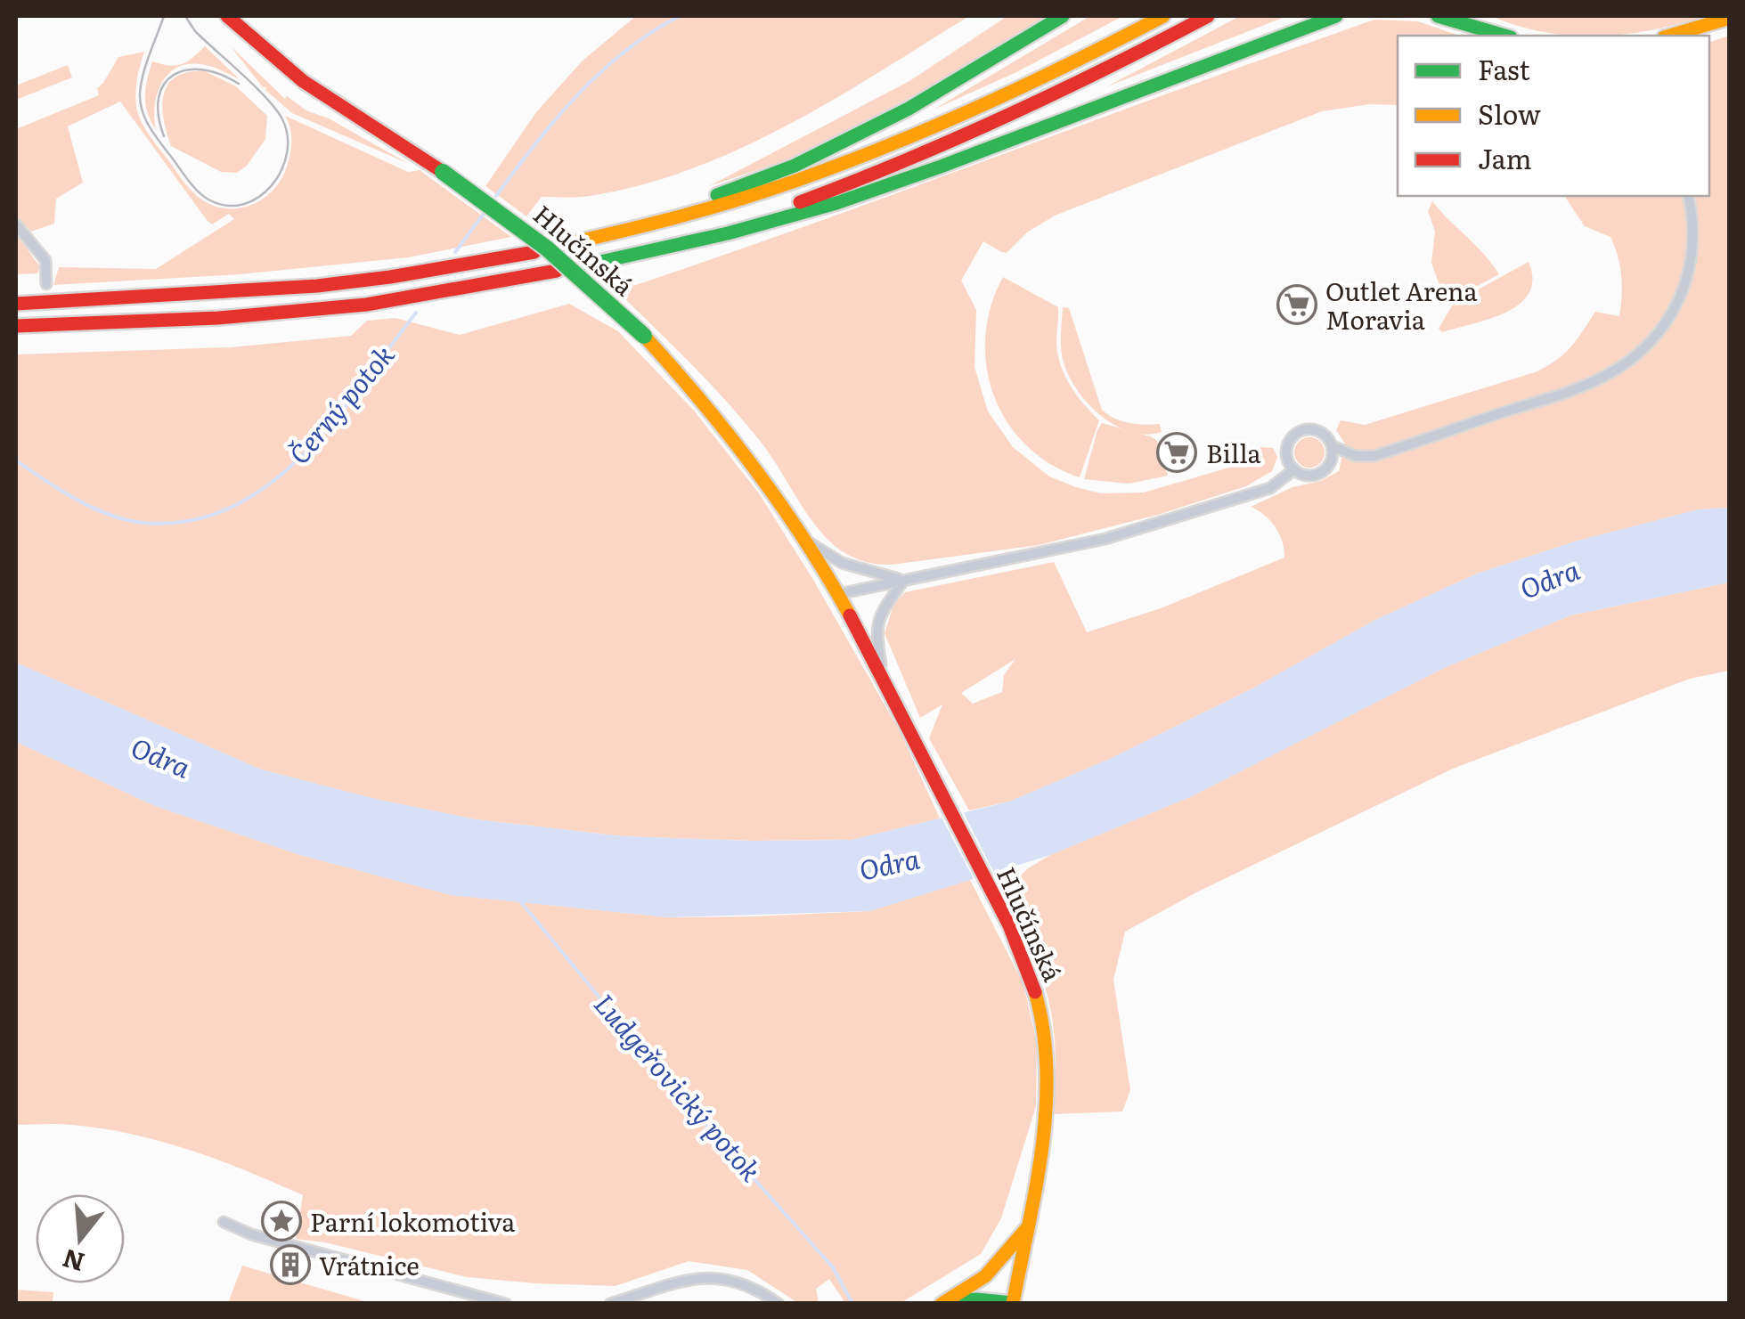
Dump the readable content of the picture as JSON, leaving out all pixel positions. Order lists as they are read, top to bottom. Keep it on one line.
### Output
{"streets":{"main road":["Hlučínská"]},"water":["Černý potok","Odra","Ludgeřovický potok"],"places":{"supermarket":["Outlet Arena Moravia","Billa"],"place":["Parní lokomotiva"],"building":["Vrátnice"]},"legend":["Fast","Slow","Jam"],"north":"bottom"}
